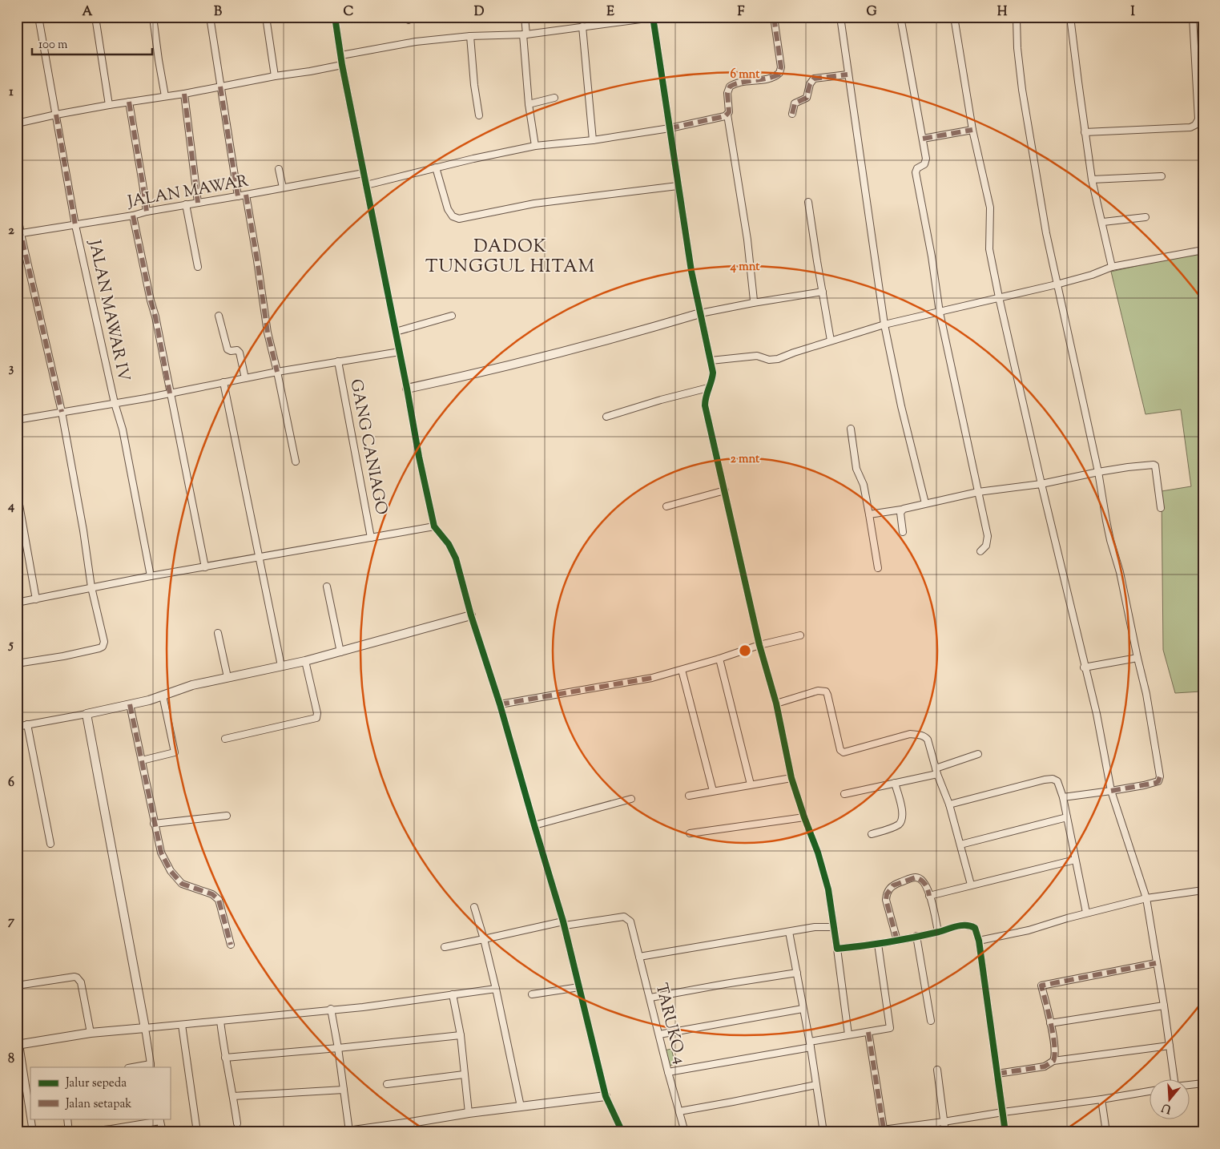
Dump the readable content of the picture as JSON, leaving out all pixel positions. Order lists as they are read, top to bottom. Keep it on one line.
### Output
{"streets":{"street":["JALAN MAWAR","JALAN MAWAR IV","GANG CANIAGO","TARUKO 4"]},"crossings":[["JALAN MAWAR","JALAN MAWAR IV"]],"districts":["DADOK TUNGGUL HITAM"],"legend":["Jalur sepeda","Jalan setapak"],"scale_bar":"100 m","north":"bottom","grid":{"columns":["A","B","C","D","E","F","G","H","I"],"rows":["1","2","3","4","5","6","7","8"]},"rings":["6 mnt","4 mnt","2 mnt"]}
